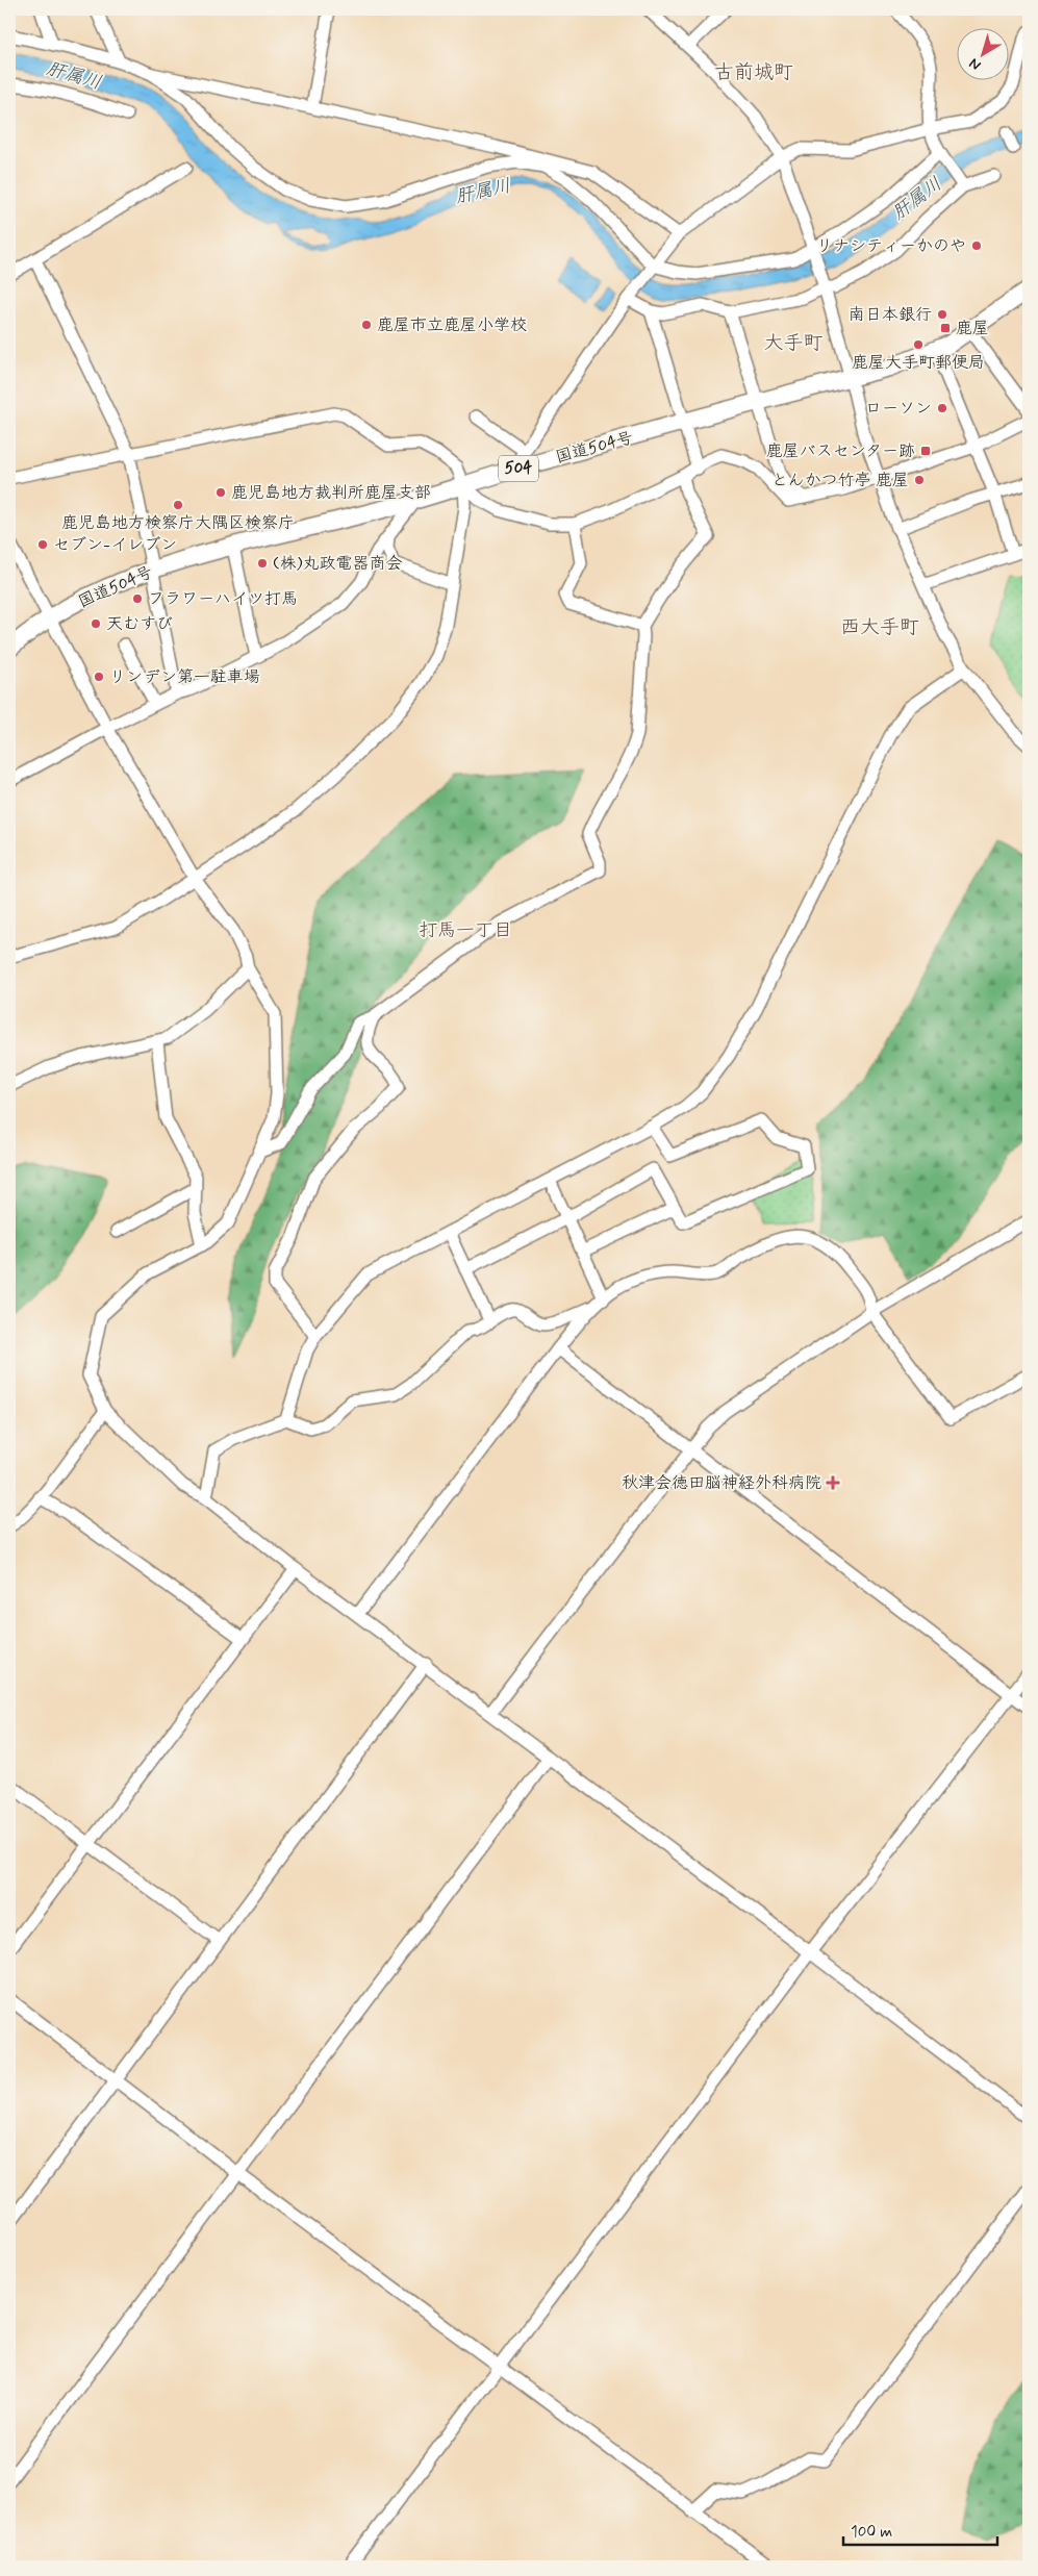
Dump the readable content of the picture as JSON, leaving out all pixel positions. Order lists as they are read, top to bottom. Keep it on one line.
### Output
{"streets":{"highway":["国道504号","504"]},"districts":["古前城町","大手町","西大手町","打馬一丁目"],"water":["肝属川"],"places":{"other":["リナシティーかのや","南日本銀行","鹿屋市立鹿屋小学校","鹿屋大手町郵便局","ローソン","とんかつ竹亭 鹿屋","鹿児島地方裁判所鹿屋支部","鹿児島地方検察庁大隅区検察庁","セブン-イレブン","(株)丸政電器商会","フラワーハイツ打馬","天むすび","リンデン第一駐車場"],"transit":["鹿屋","鹿屋バスセンター跡"],"health":["秋津会徳田脳神経外科病院"]},"scale_bar":"100 m","north":"bottom left"}
